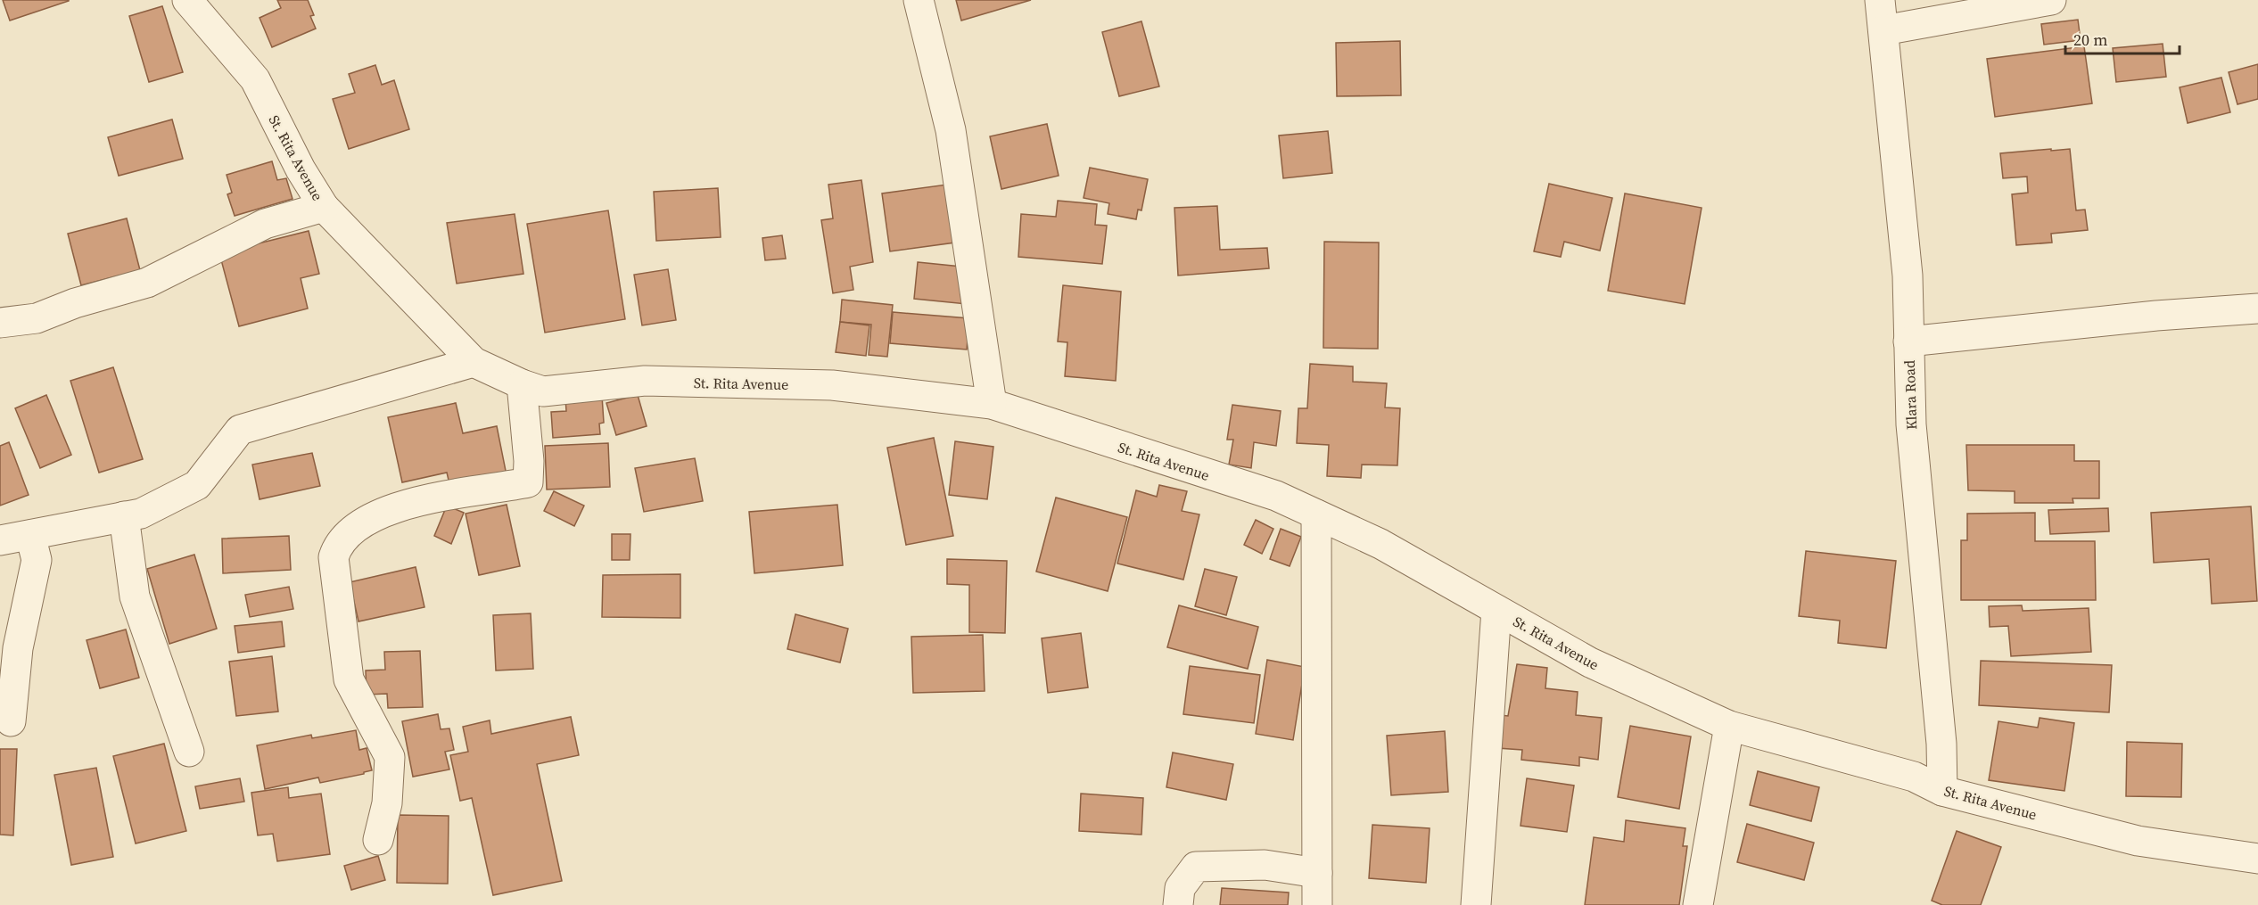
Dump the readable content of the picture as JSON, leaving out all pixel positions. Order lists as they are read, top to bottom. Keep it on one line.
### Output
{"streets":{"street":["St. Rita Avenue","Klara Road"]},"crossings":[["St. Rita Avenue","Klara Road"]],"scale_bar":"20 m"}
